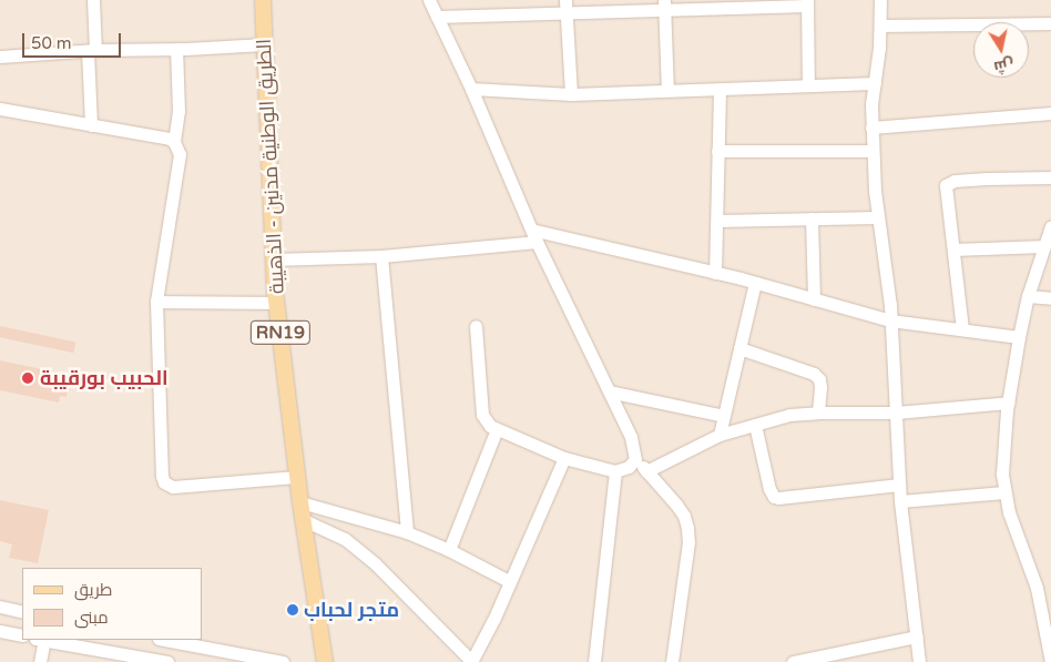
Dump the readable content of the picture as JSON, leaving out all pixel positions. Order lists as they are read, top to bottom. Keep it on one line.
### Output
{"streets":{"main road":["الطريق الوطنية مدنين - الذهيبة","RN19"]},"places":["الحبيب بورقيبة","متجر لحباب"],"legend":["طريق","مبنى"],"scale_bar":"50 m","north":"bottom"}
